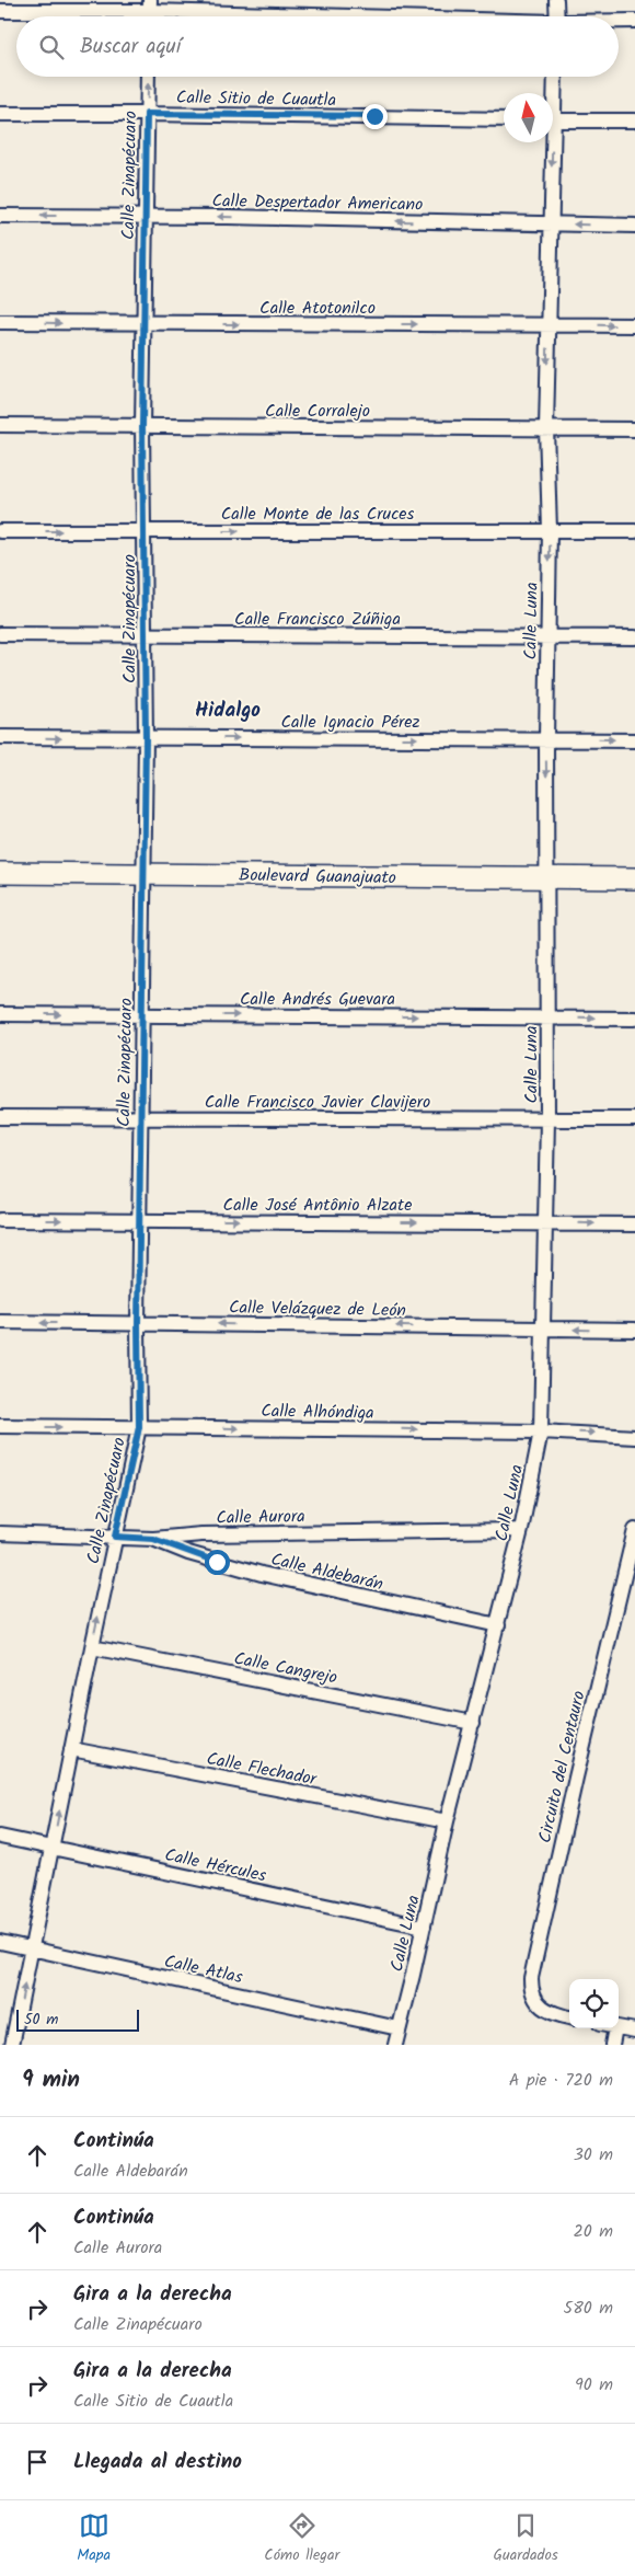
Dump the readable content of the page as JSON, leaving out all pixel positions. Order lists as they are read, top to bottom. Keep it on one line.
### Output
{"streets":{"street":["Calle Sitio de Cuautla","Calle Zinapécuaro","Calle Despertador Americano","Calle Atotonilco","Calle Corralejo","Calle Monte de las Cruces","Calle Francisco Zúñiga","Calle Luna","Calle Ignacio Pérez","Boulevard Guanajuato","Calle Andrés Guevara","Calle Francisco Javier Clavijero","Calle José Antônio Alzate","Calle Velázquez de León","Calle Alhóndiga","Calle Aurora","Calle Aldebarán","Calle Cangrejo","Circuito del Centauro","Calle Flechador","Calle Hércules","Calle Atlas"]},"crossings":[["Calle Sitio de Cuautla","Calle Zinapécuaro"],["Calle Zinapécuaro","Calle Despertador Americano"],["Calle Zinapécuaro","Calle Atotonilco"],["Calle Zinapécuaro","Calle Corralejo"],["Calle Zinapécuaro","Calle Monte de las Cruces"],["Calle Zinapécuaro","Calle Francisco Zúñiga"],["Calle Zinapécuaro","Calle Ignacio Pérez"],["Calle Zinapécuaro","Boulevard Guanajuato"],["Calle Zinapécuaro","Calle Andrés Guevara"],["Calle Zinapécuaro","Calle Francisco Javier Clavijero"],["Calle Zinapécuaro","Calle José Antônio Alzate"],["Calle Zinapécuaro","Calle Velázquez de León"],["Calle Zinapécuaro","Calle Alhóndiga"],["Calle Zinapécuaro","Calle Aurora"],["Calle Zinapécuaro","Calle Cangrejo"],["Calle Zinapécuaro","Calle Flechador"],["Calle Zinapécuaro","Calle Hércules"],["Calle Zinapécuaro","Calle Atlas"],["Calle Despertador Americano","Calle Luna"],["Calle Atotonilco","Calle Luna"],["Calle Corralejo","Calle Luna"],["Calle Monte de las Cruces","Calle Luna"],["Calle Francisco Zúñiga","Calle Luna"],["Calle Luna","Calle Ignacio Pérez"],["Calle Luna","Boulevard Guanajuato"],["Calle Luna","Calle Andrés Guevara"],["Calle Luna","Calle Francisco Javier Clavijero"],["Calle Luna","Calle José Antônio Alzate"],["Calle Luna","Calle Velázquez de León"],["Calle Luna","Calle Alhóndiga"],["Calle Luna","Calle Aurora"],["Calle Luna","Calle Aldebarán"],["Calle Luna","Calle Cangrejo"],["Calle Luna","Calle Flechador"],["Calle Luna","Calle Hércules"],["Calle Luna","Calle Atlas"],["Calle Aurora","Calle Aldebarán"]],"one_way":["Calle Despertador Americano","Calle Atotonilco","Calle Monte de las Cruces","Calle Ignacio Pérez","Calle Andrés Guevara","Calle José Antônio Alzate","Calle Velázquez de León","Calle Alhóndiga"],"districts":["Hidalgo"],"scale_bar":"50 m","north":"top","page":{"search":"Buscar aquí","scale":"50 m","heading":["9 min","A pie · 720 m"],"list":[["Continúa","Calle Aldebarán","30 m"],["Continúa","Calle Aurora","20 m"],["Gira a la derecha","Calle Zinapécuaro","580 m"],["Gira a la derecha","Calle Sitio de Cuautla","90 m"],"Llegada al destino"],"nav":["Mapa","Cómo llegar","Guardados"]}}
